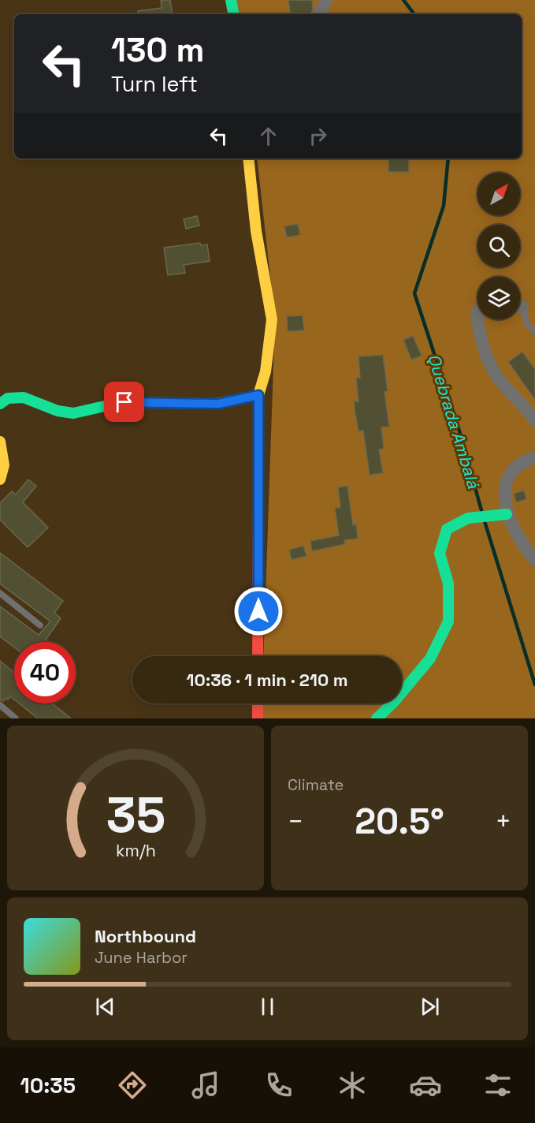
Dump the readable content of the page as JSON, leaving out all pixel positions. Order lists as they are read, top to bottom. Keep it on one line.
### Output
{"water":["Quebrada Ambalá"],"north":"top right","page":{"turn":["130 m","Turn left"],"limit":"40","trip":"10:36 · 1 min · 210 m","tile":"Climate","heat":["−","20.5°","+"],"song":["Northbound","June Harbor"],"tabs":"10:35","gauge":["35","km/h"]}}
